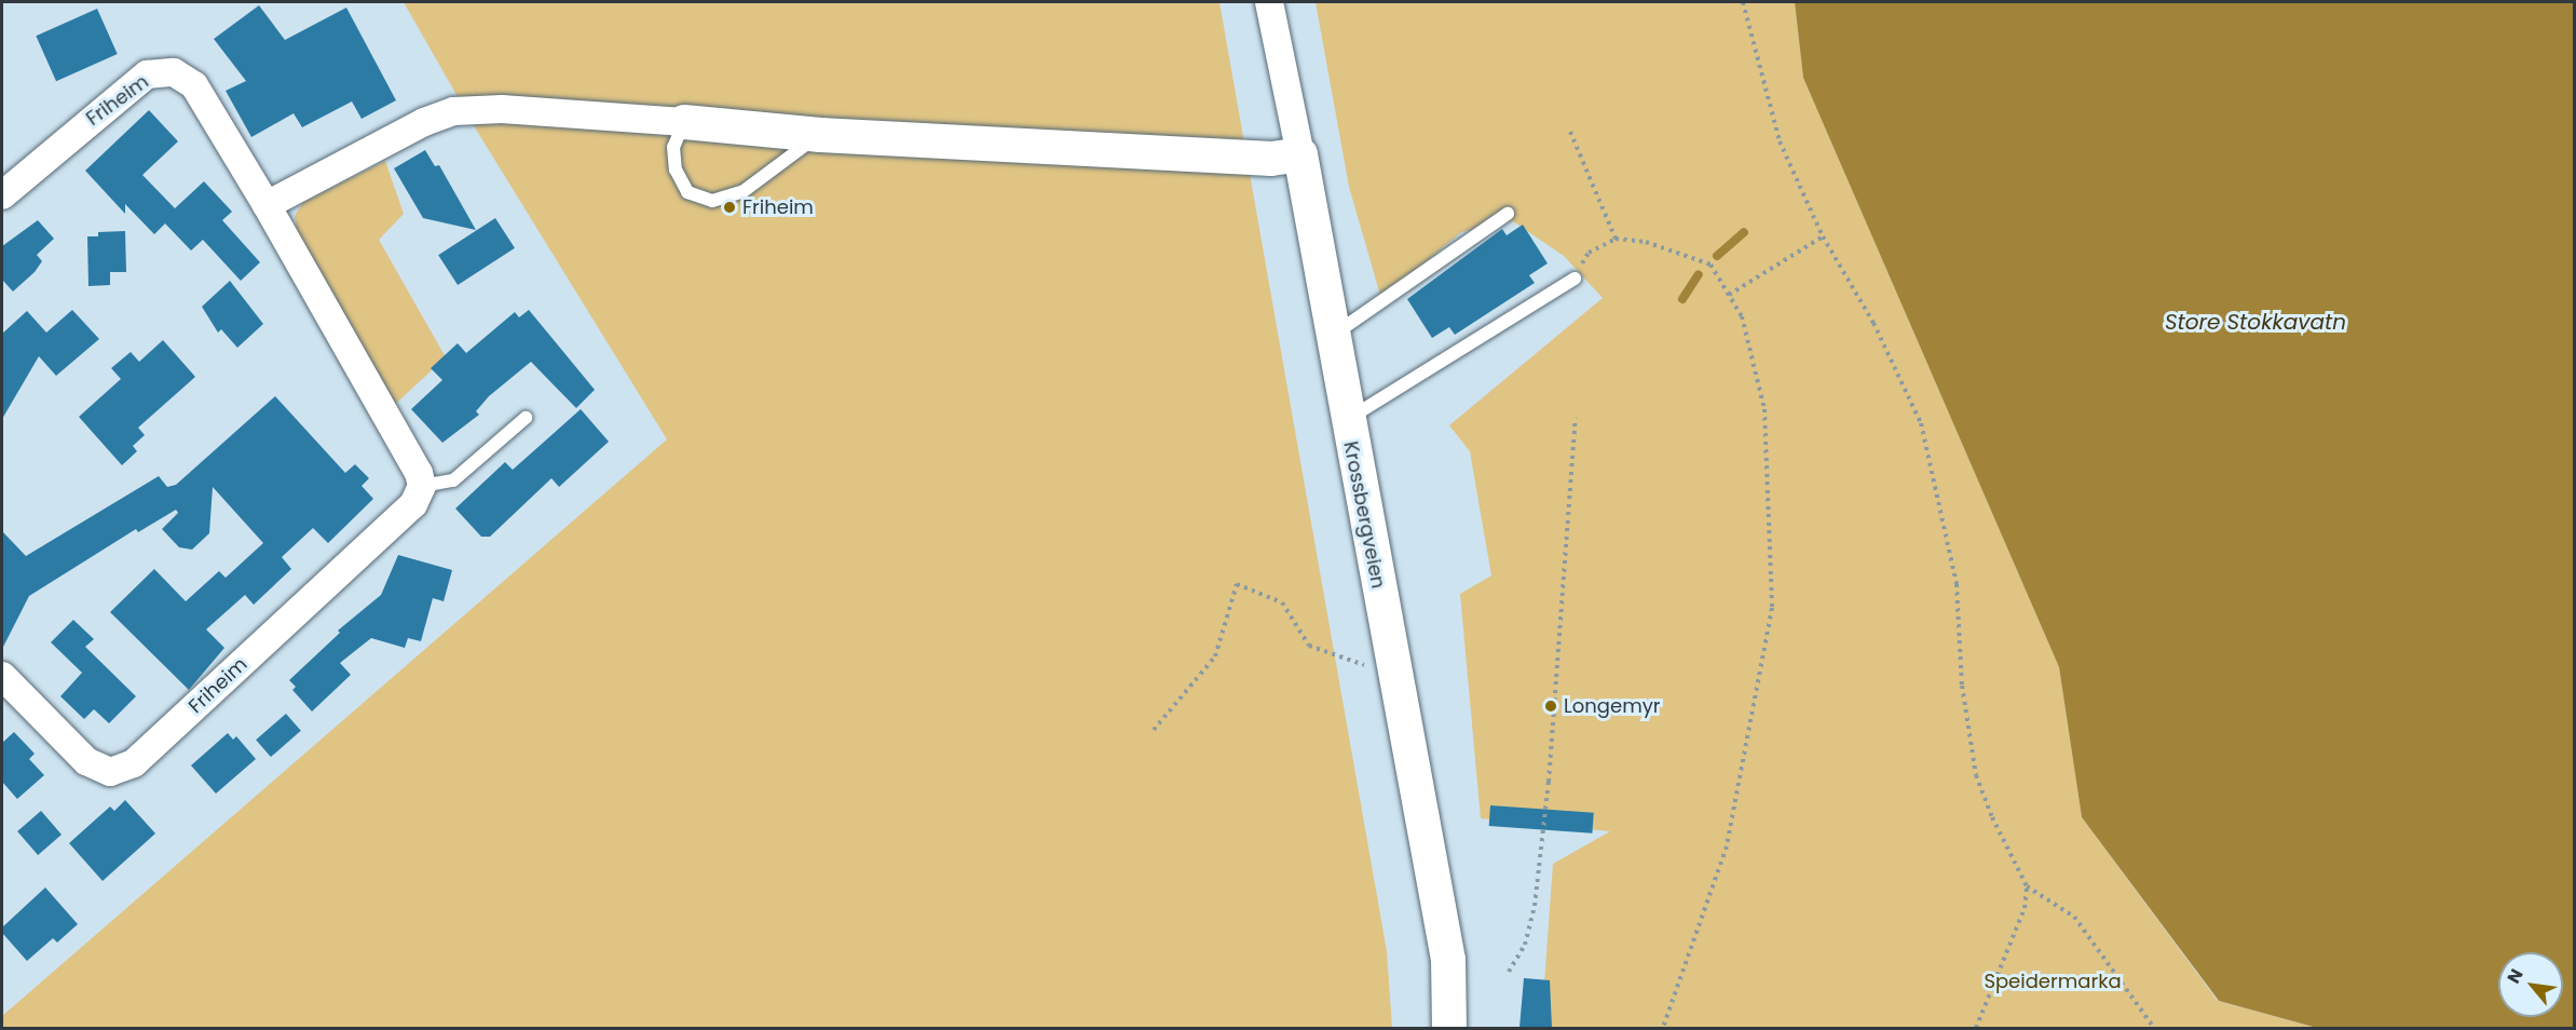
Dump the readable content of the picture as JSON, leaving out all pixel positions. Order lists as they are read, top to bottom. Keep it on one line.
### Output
{"streets":{"street":["Friheim","Krossbergveien"]},"water":["Store Stokkavatn"],"parks":["Speidermarka"],"places":["Friheim","Longemyr"],"north":"top left"}
